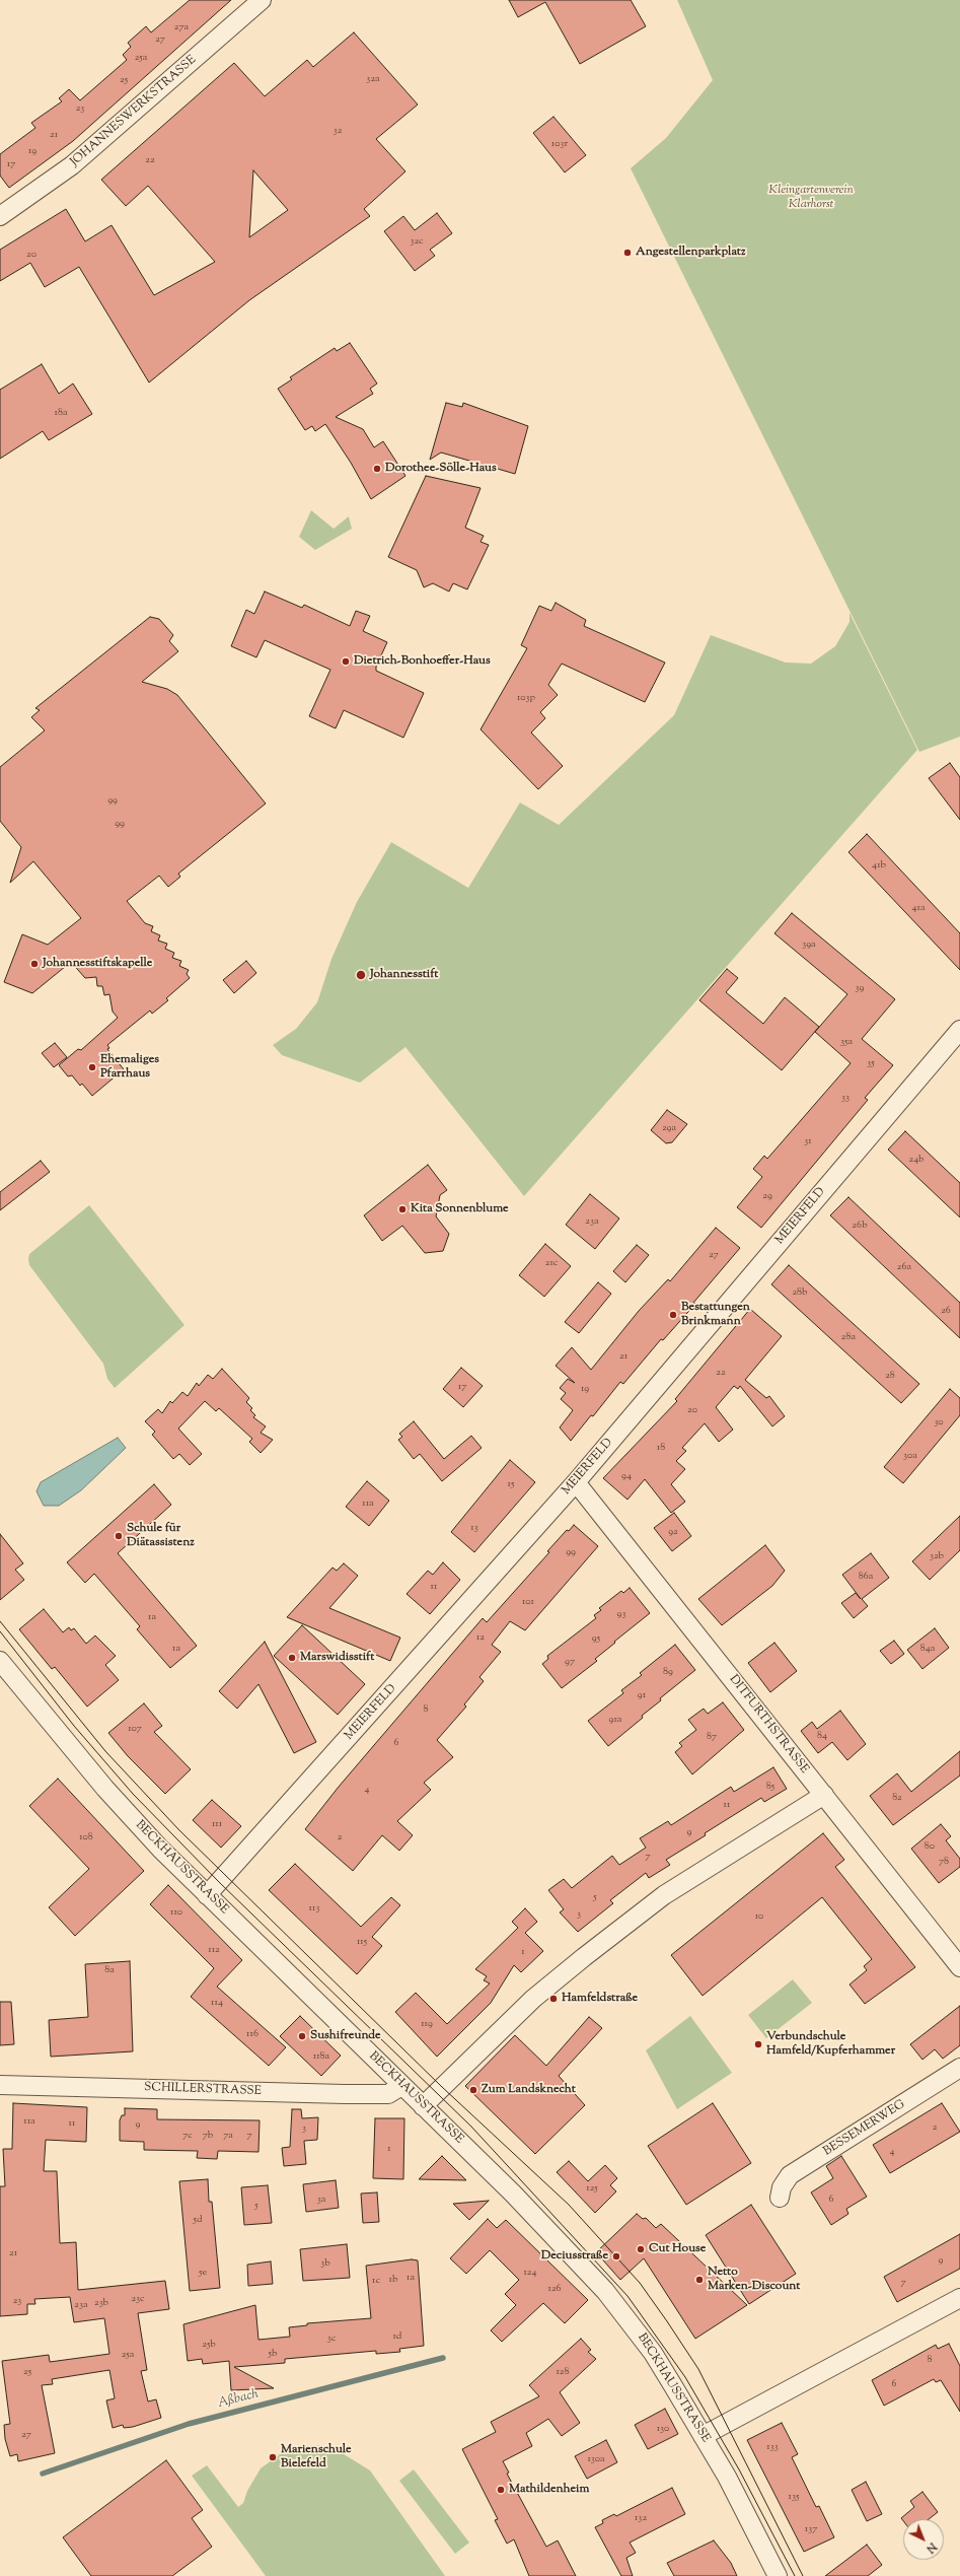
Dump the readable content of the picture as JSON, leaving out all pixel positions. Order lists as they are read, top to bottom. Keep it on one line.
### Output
{"streets":{"street":["JOHANNESWERKSTRASSE","MEIERFELD","DITFURTHSTRASSE","BECKHAUSSTRASSE","SCHILLERSTRASSE","BESSEMERWEG"]},"crossings":[["MEIERFELD","DITFURTHSTRASSE"],["MEIERFELD","BECKHAUSSTRASSE"],["BECKHAUSSTRASSE","SCHILLERSTRASSE"]],"water":["Aßbach"],"parks":["Kleingartenverein Klarhorst"],"places":["Angestellenparkplatz","Dorothee-Sölle-Haus","Dietrich-Bonhoeffer-Haus","Johannesstiftskapelle","Johannesstift","Ehemaliges Pfarrhaus","Kita Sonnenblume","Bestattungen Brinkmann","Schule für Diätassistenz","Marswidisstift","Hamfeldstraße","Sushifreunde","Verbundschule Hamfeld/Kupferhammer","Zum Landsknecht","Cut House","Deciusstraße","Netto Marken-Discount","Marienschule Bielefeld","Mathildenheim"],"house_numbers":["27a","27","25a","32a","25","23","32","21","103r","19","22","17","32c","20","18a","103p","99","99","41b","41a","39a","39","35a","35","33","29a","31","24b","29","23a","26b","27","21c","26a","28b","26","28a","21","22","28","17","19","20","30","18","30a","94","15","11a","13","92","99","32b","86a","11","101","93","1a","12","95","1a","84a","97","89","91","8","91a","107","84","87","6","85","4","82","11","111","9","108","2","80","7","78","5","113","110","3","10","115","112","1","8a","114","119","116","118a","11a","11","9","2","3","7c","7b","7a","7","1","4","125","3a","6","5","5d","21","9","3b","5e","124","1a","1b","1c","7","126","23c","23","23b","23a","1d","3c","25b","5b","25a","8","25","128","6","130","27","133","130a","135","132","137"],"north":"bottom right"}
